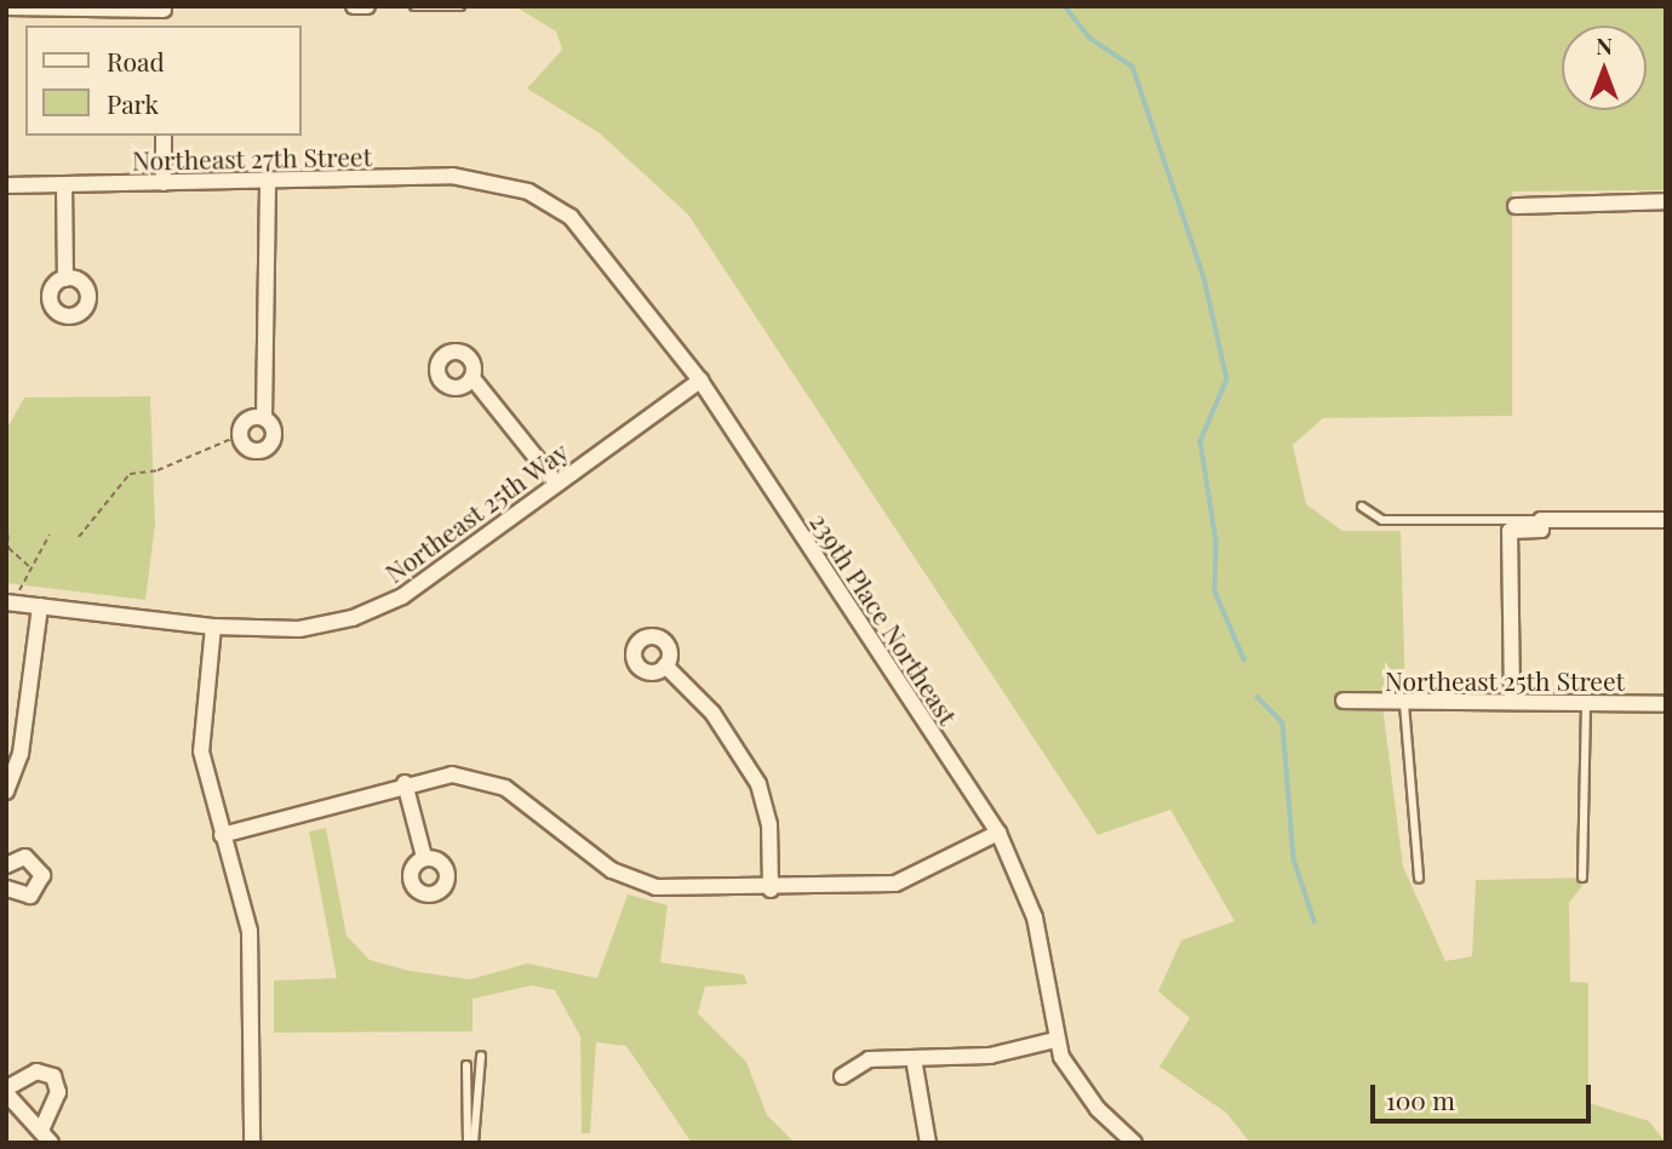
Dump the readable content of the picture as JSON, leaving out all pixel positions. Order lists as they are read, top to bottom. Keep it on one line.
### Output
{"streets":{"street":["Northeast 27th Street","Northeast 25th Way","239th Place Northeast","Northeast 25th Street"]},"crossings":[["Northeast 27th Street","239th Place Northeast"],["Northeast 25th Way","239th Place Northeast"]],"legend":["Road","Park"],"scale_bar":"100 m","north":"top"}
